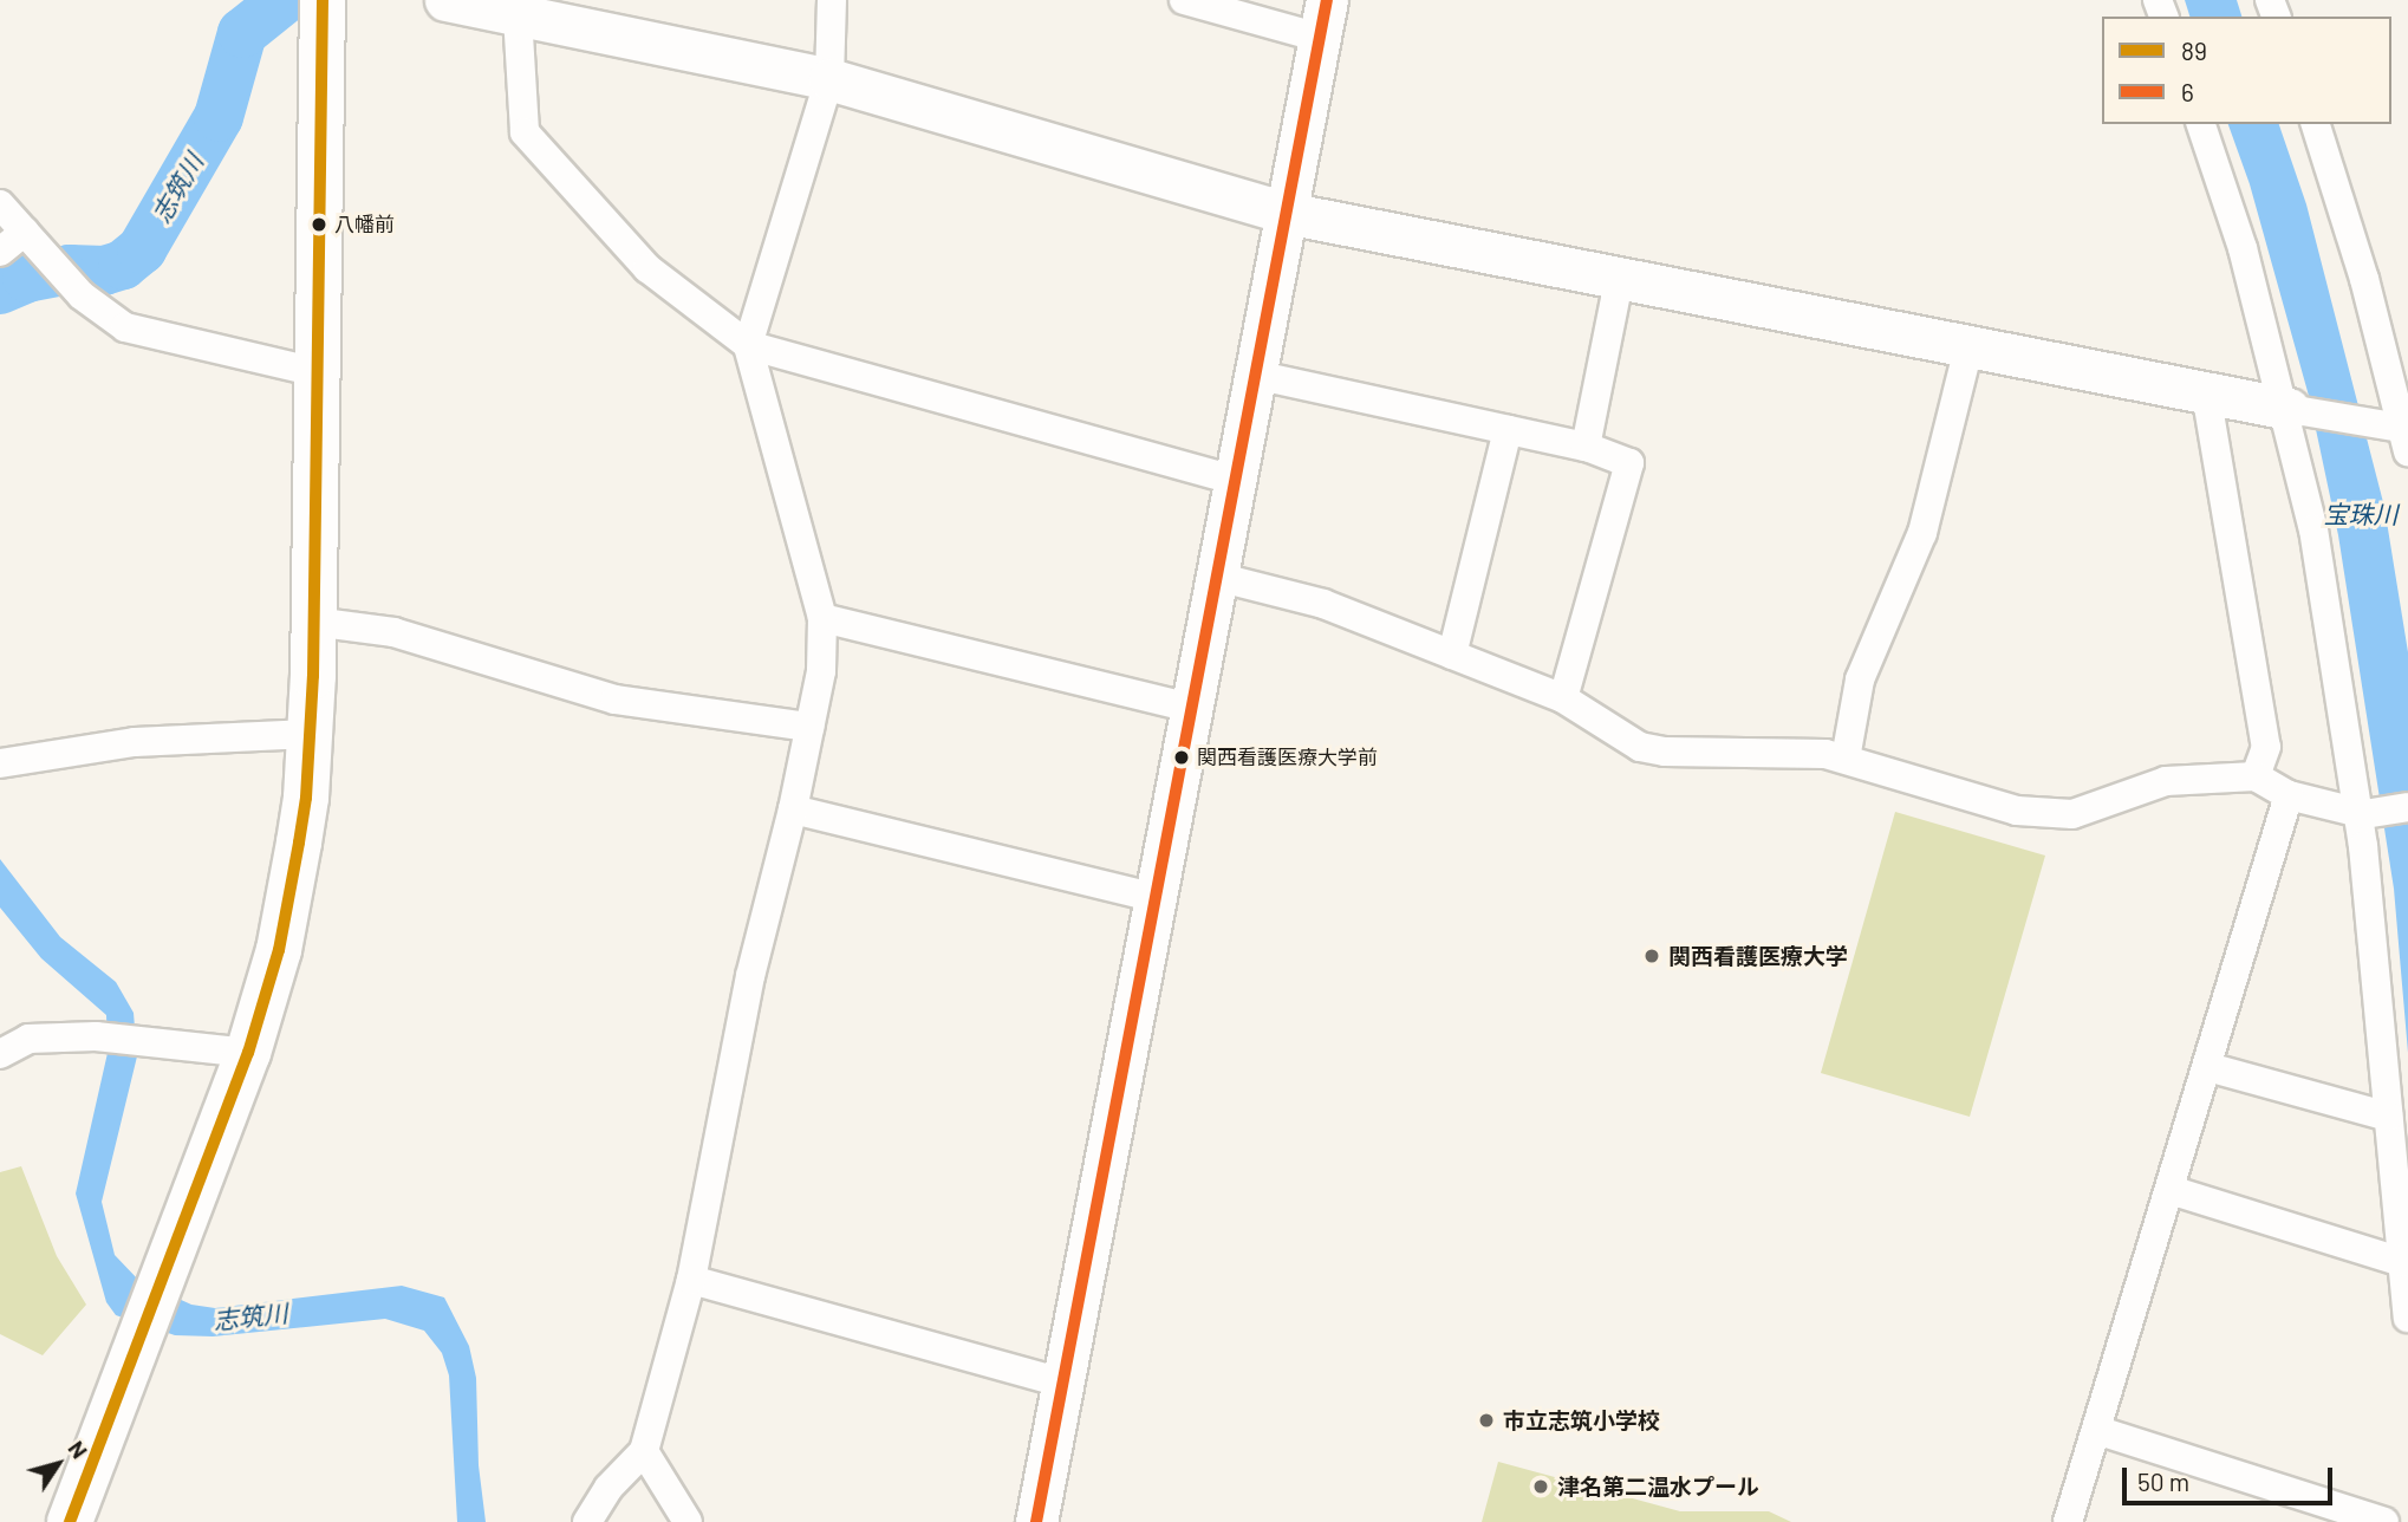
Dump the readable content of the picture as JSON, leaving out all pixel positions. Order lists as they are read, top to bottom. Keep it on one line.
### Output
{"water":["志筑川","宝珠川"],"places":["八幡前","関西看護医療大学前","関西看護医療大学","市立志筑小学校","津名第二温水プール"],"lines":["transit line 89","transit line 6"],"legend":["89","6"],"scale_bar":"50 m","north":"top right"}
